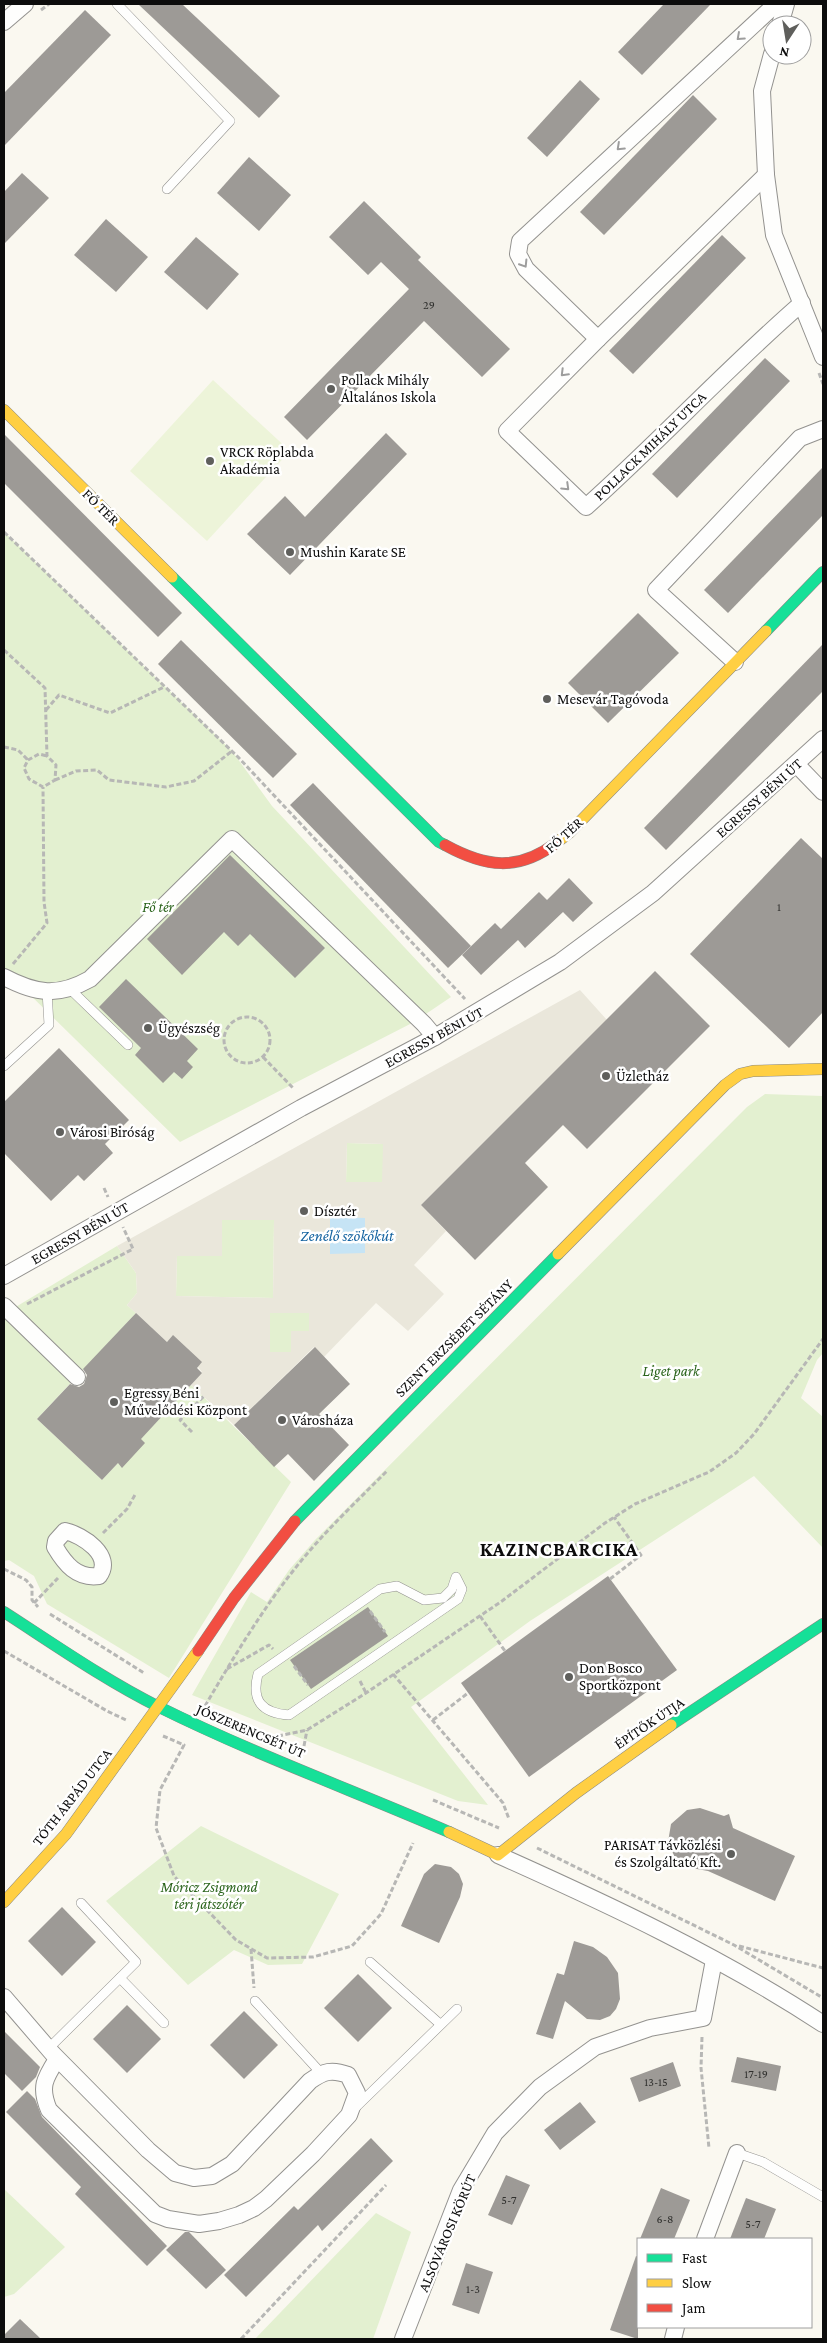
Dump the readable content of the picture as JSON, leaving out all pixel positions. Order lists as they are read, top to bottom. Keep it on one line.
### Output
{"streets":{"street":["POLLACK MIHÁLY UTCA","FŐ TÉR","EGRESSY BÉNI ÚT","SZENT ERZSÉBET SÉTÁNY","ÉPÍTŐK ÚTJA","JÓSZERENCSÉT ÚT","TÓTH ÁRPÁD UTCA","ALSÓVÁROSI KÖRÚT"]},"crossings":[["SZENT ERZSÉBET SÉTÁNY","JÓSZERENCSÉT ÚT"],["SZENT ERZSÉBET SÉTÁNY","TÓTH ÁRPÁD UTCA"],["ÉPÍTŐK ÚTJA","JÓSZERENCSÉT ÚT"],["JÓSZERENCSÉT ÚT","TÓTH ÁRPÁD UTCA"]],"districts":["KAZINCBARCIKA"],"water":["Zenélő szökőkút"],"parks":["Fő tér","Liget park","Móricz Zsigmond téri játszótér"],"places":["Pollack Mihály Általános Iskola","VRCK Röplabda Akadémia","Mushin Karate SE","Mesevár Tagóvoda","Ügyészség","Üzletház","Városi Biróság","Dísztér","Egressy Béni Művelődési Központ","Városháza","Don Bosco Sportközpont","PARISAT Távközlési és Szolgáltató Kft."],"house_numbers":["29","1","17-19","13-15","5-7","6-8","5-7","1-3"],"legend":["Fast","Slow","Jam"],"north":"bottom"}
